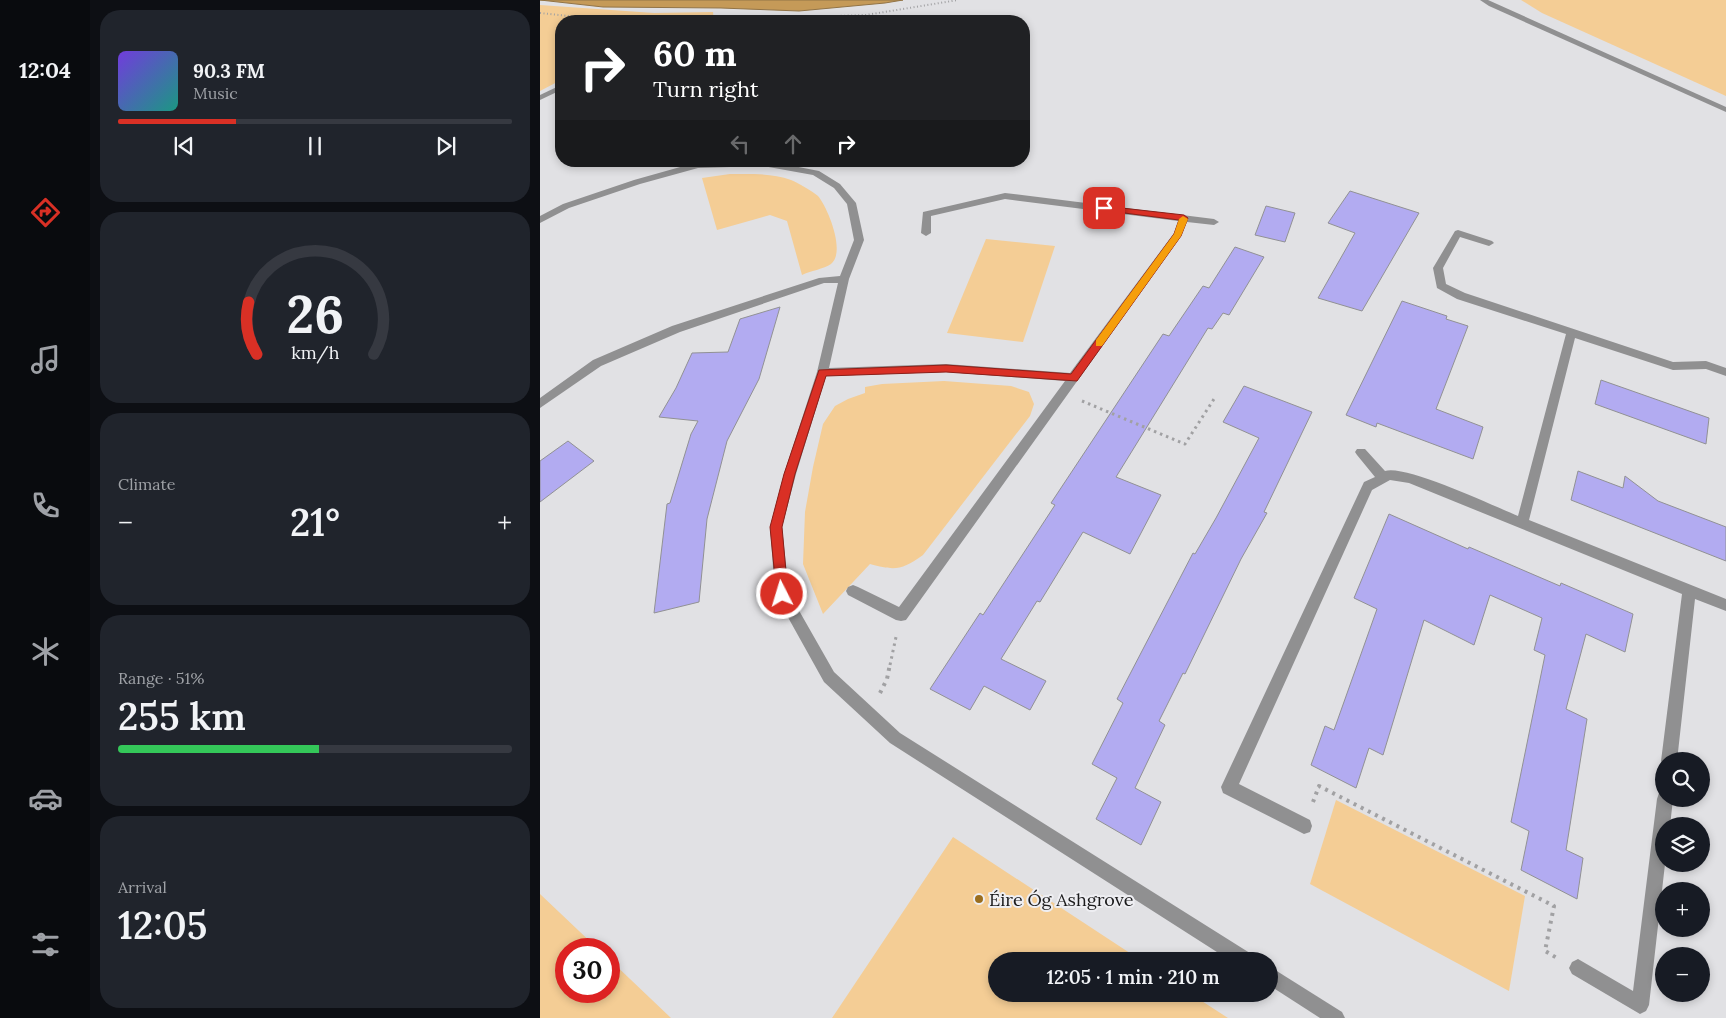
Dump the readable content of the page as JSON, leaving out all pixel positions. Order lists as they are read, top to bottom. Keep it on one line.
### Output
{"places":["Éire Óg Ashgrove"],"page":{"tabs":"12:04","turn":["60 m","Turn right"],"song":["90.3 FM","Music"],"tile":["Climate",["Range · 51%","255 km"],["Arrival","12:05"]],"heat":["−","21°","+"],"map_buttons":["+","−"],"limit":"30","trip":"12:05 · 1 min · 210 m","gauge":["26","km/h"]}}
